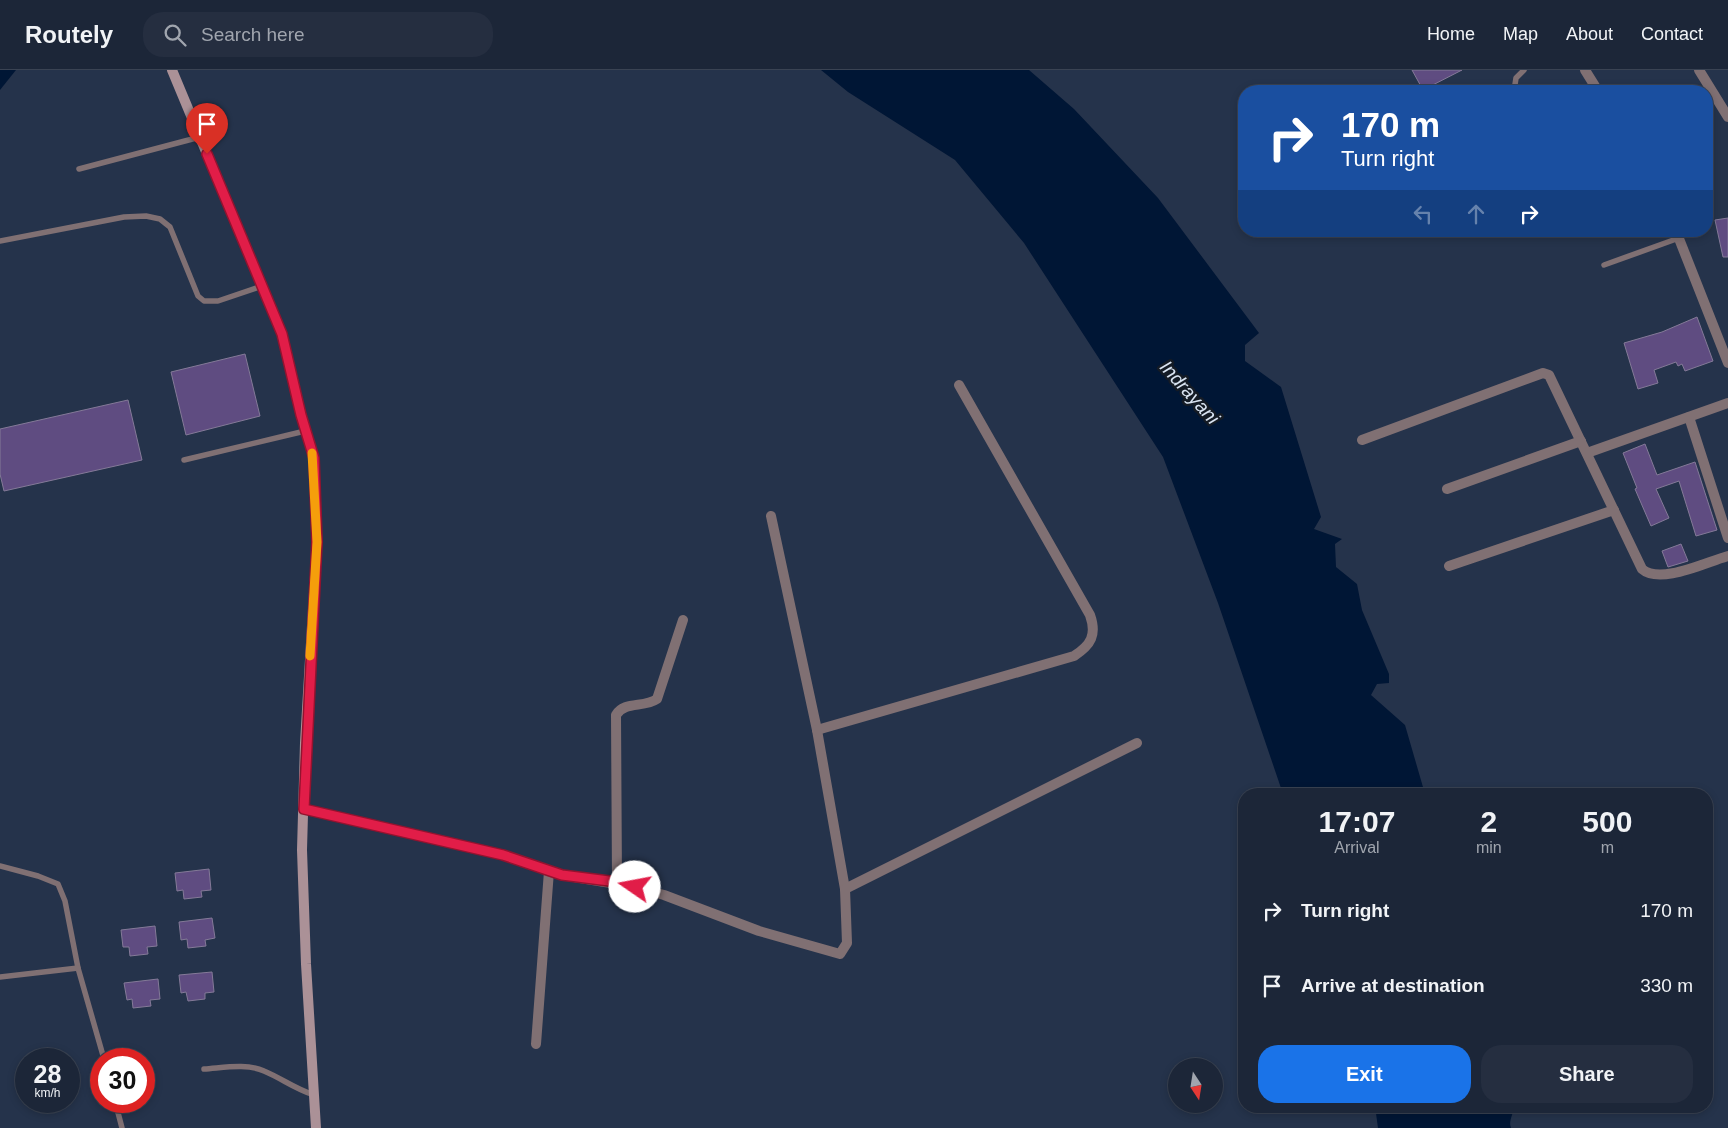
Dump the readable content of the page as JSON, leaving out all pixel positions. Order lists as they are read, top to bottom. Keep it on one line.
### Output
{"water":["Indrayani"],"north":"bottom","page":{"header":"Routely","search":"Search here","nav":["Home","Map","About","Contact"],"turn":["170 m","Turn right"],"eta":["17:07","Arrival","2","min","500","m"],"list":[{"name":"Turn right","value":"170 m"},{"name":"Arrive at destination","value":"330 m"}],"buttons":["Exit","Share"],"speed":"28 km/h","limit":"30"}}
